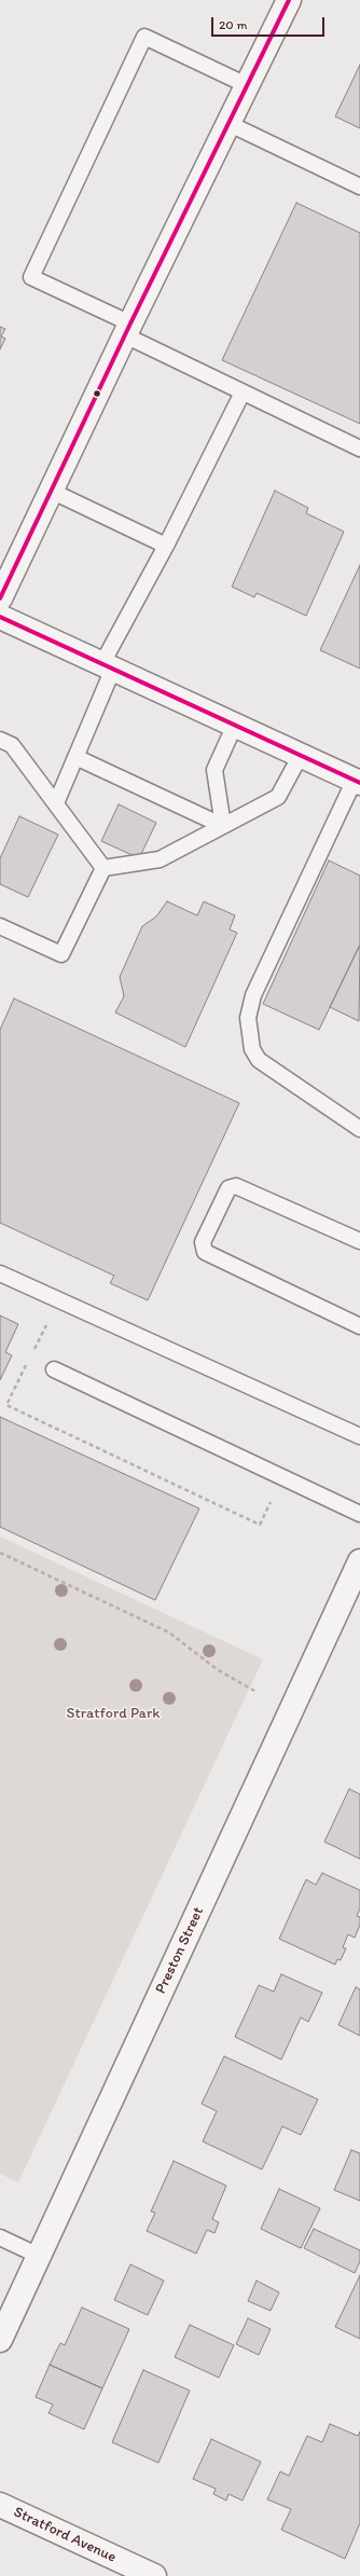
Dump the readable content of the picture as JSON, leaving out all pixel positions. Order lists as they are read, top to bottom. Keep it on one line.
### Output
{"streets":{"street":["Preston Street","Stratford Avenue"]},"parks":["Stratford Park"],"scale_bar":"20 m"}
